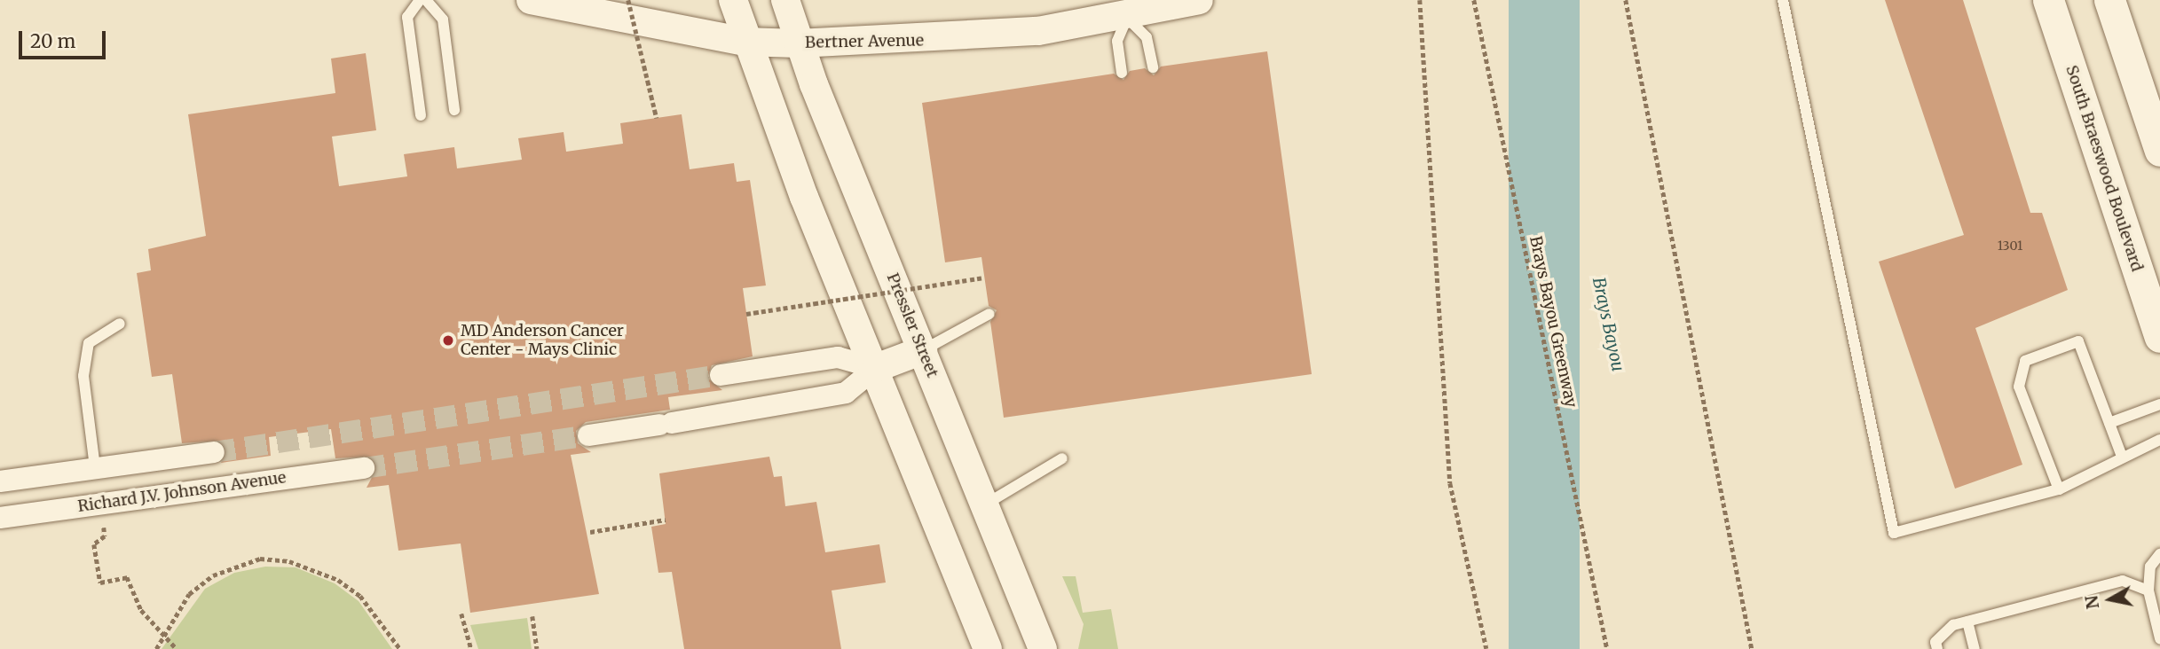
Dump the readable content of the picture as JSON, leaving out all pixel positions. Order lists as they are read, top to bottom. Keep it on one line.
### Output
{"streets":{"main road":["South Braeswood Boulevard"],"street":["Bertner Avenue","Pressler Street","Richard J.V. Johnson Avenue"],"path":["Brays Bayou Greenway"]},"crossings":[["Bertner Avenue","Pressler Street"]],"water":["Brays Bayou"],"places":["MD Anderson Cancer Center - Mays Clinic"],"house_numbers":["1301"],"scale_bar":"20 m","north":"left"}
